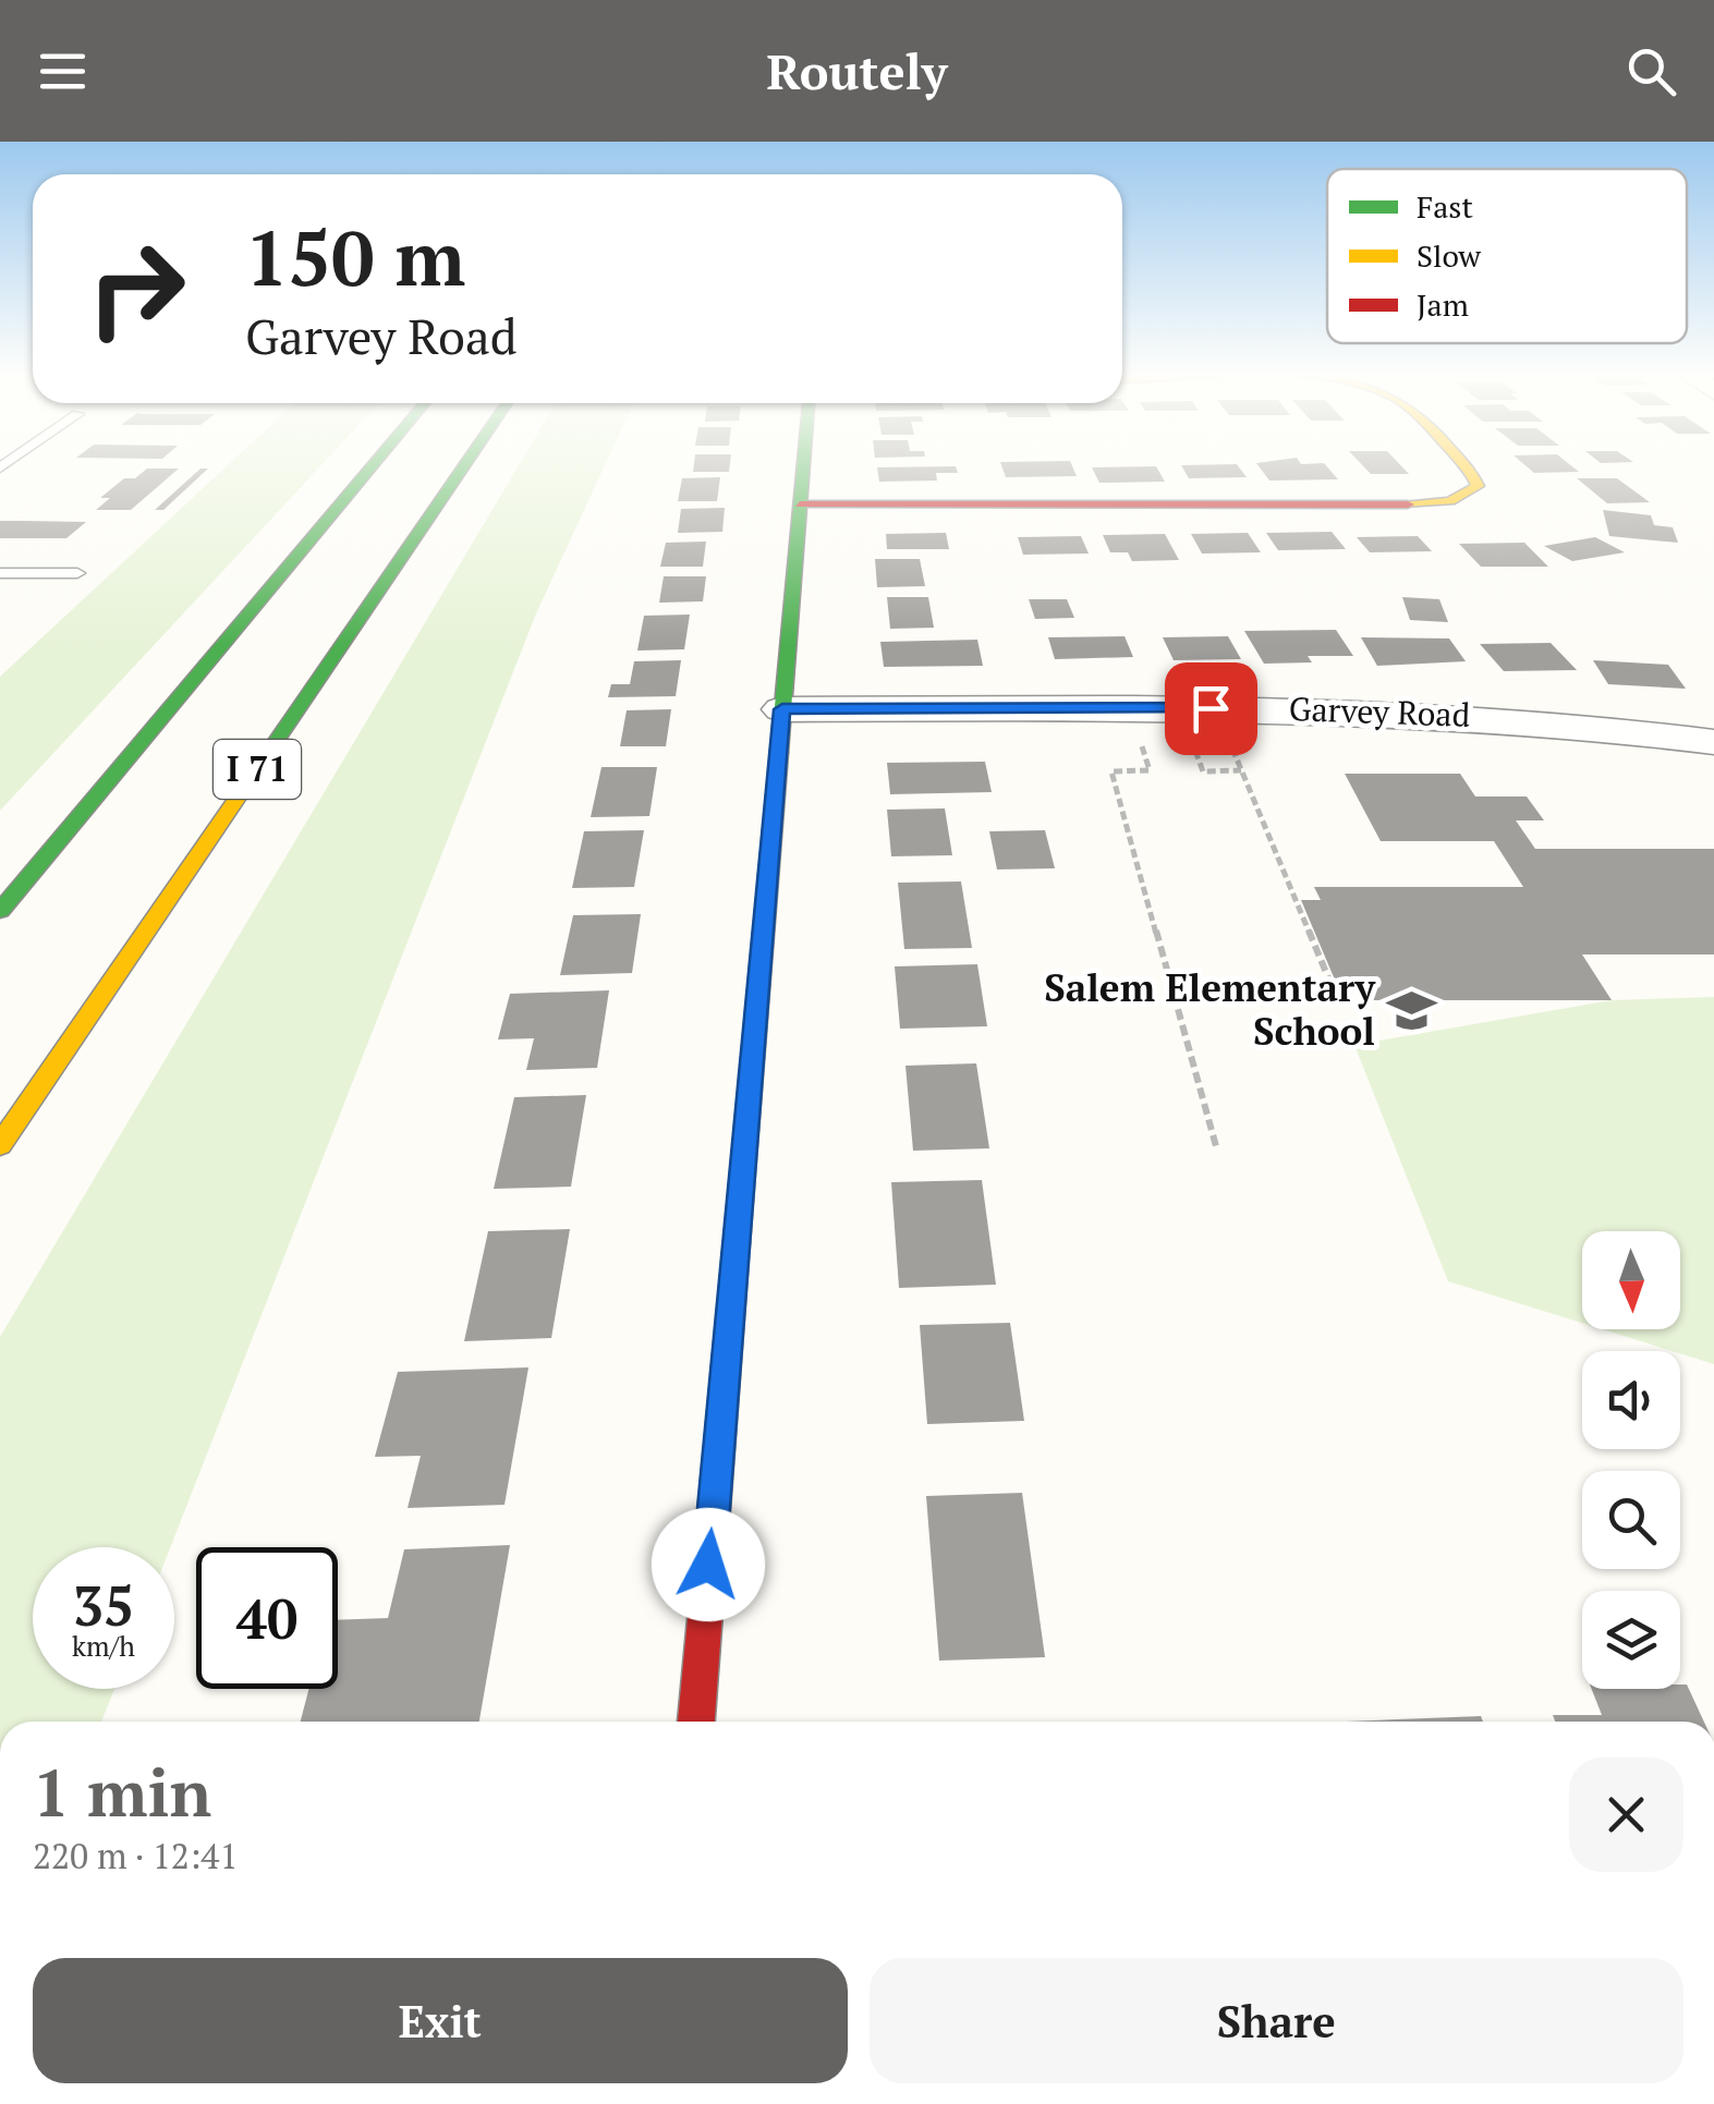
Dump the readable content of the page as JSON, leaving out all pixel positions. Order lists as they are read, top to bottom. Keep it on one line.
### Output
{"streets":{"main road":["I 71"],"street":["Garvey Road"]},"places":{"school or university":["Salem Elementary School"]},"legend":["Fast","Slow","Jam"],"north":"bottom","page":{"header":"Routely","turn":["150 m","Garvey Road"],"speed":"35 km/h","limit":"40","heading":["1 min","220 m · 12:41"],"buttons":["Exit","Share"]}}
